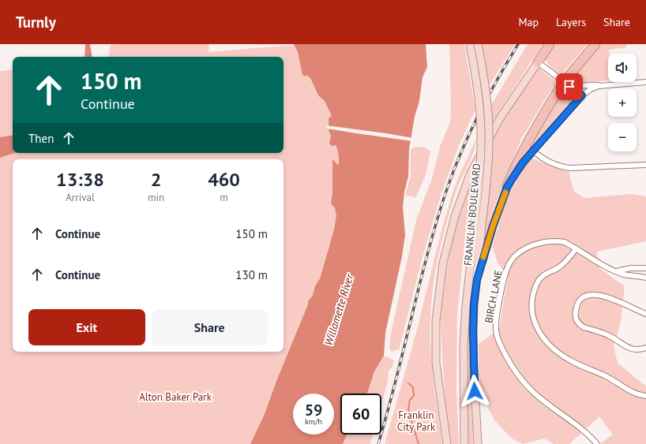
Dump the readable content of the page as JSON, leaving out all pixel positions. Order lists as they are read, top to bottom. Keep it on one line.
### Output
{"streets":{"main road":["FRANKLIN BOULEVARD"],"street":["BIRCH LANE"]},"water":["Willamette River"],"parks":["Alton Baker Park","Franklin City Park"],"page":{"header":"Turnly","nav":["Map","Layers","Share"],"map_buttons":["+","−"],"turn":["150 m","Continue"],"then":"Then","eta":["13:38","Arrival","2","min","460","m"],"list":[{"name":"Continue","value":"150 m"},{"name":"Continue","value":"130 m"}],"buttons":["Exit","Share"],"speed":"59 km/h","limit":"60"}}
